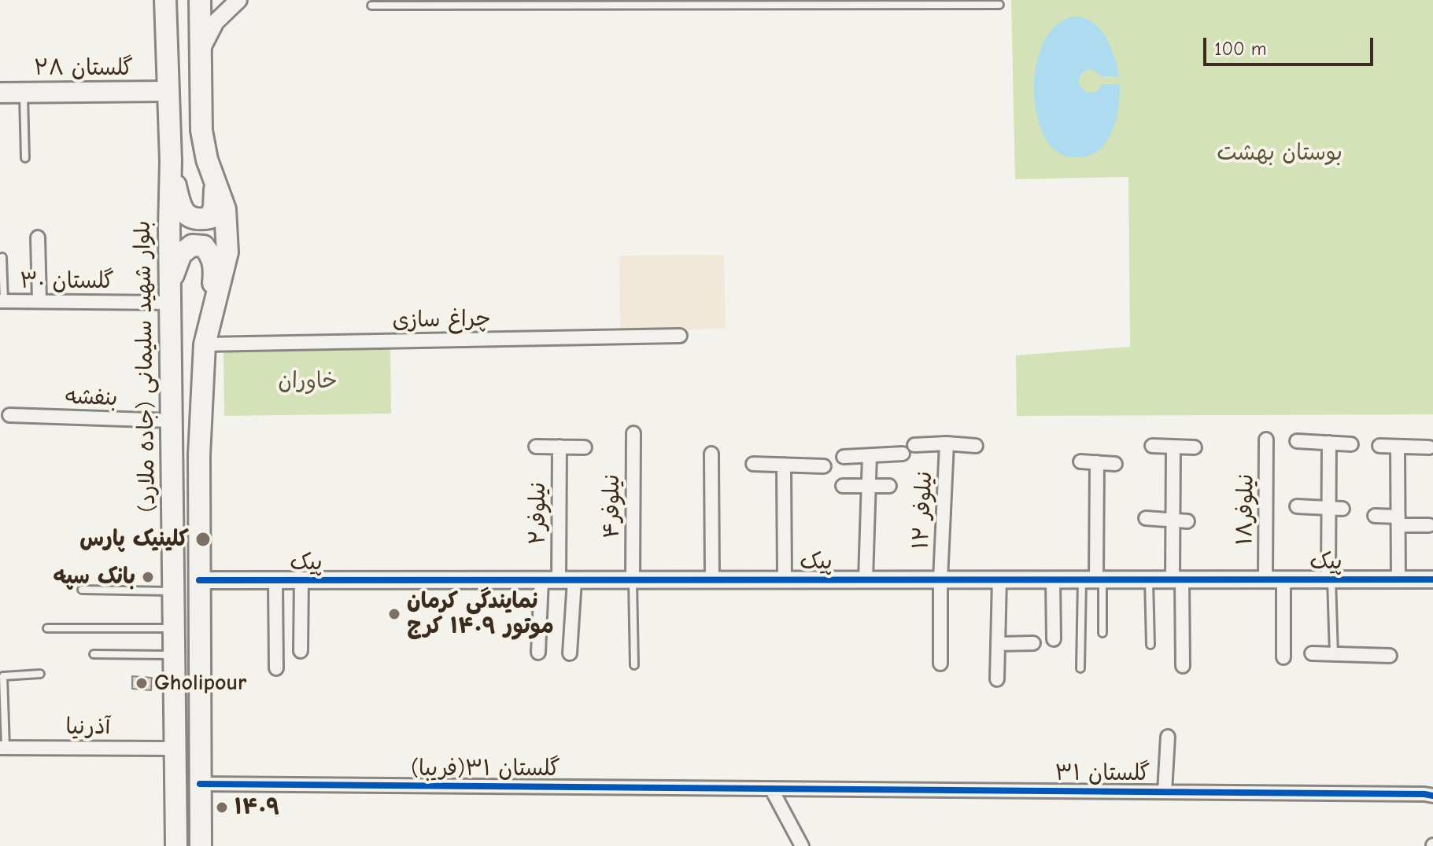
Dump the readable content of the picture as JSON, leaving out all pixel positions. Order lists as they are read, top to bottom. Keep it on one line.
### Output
{"streets":{"main road":["گلستان ۲۸","بلوار شهید سلیمانی (جاده ملارد)"],"street":["گلستان ۳۰","چراغ سازی","بنفشه","نیلوفر۴","نیلوفر۱۸","نیلوفر ۱۲","نیلوفر۲","پیک","آذرنیا","گلستان ۳۱(فریبا)","گلستان ۳۱"]},"crossings":[["گلستان ۲۸","بلوار شهید سلیمانی (جاده ملارد)"],["گلستان ۳۰","بلوار شهید سلیمانی (جاده ملارد)"],["بلوار شهید سلیمانی (جاده ملارد)","بنفشه"],["بلوار شهید سلیمانی (جاده ملارد)","آذرنیا"],["نیلوفر۴","پیک"],["نیلوفر۱۸","پیک"],["نیلوفر ۱۲","پیک"],["نیلوفر۲","پیک"],["گلستان ۳۱(فریبا)","گلستان ۳۱"]],"parks":["بوستان بهشت","خاوران"],"places":["کلینیک پارس","بانک سپه","نمایندگی کرمان موتور ۱۴۰۹ کرج","Gholipour","۱۴۰۹"],"scale_bar":"100 m"}
